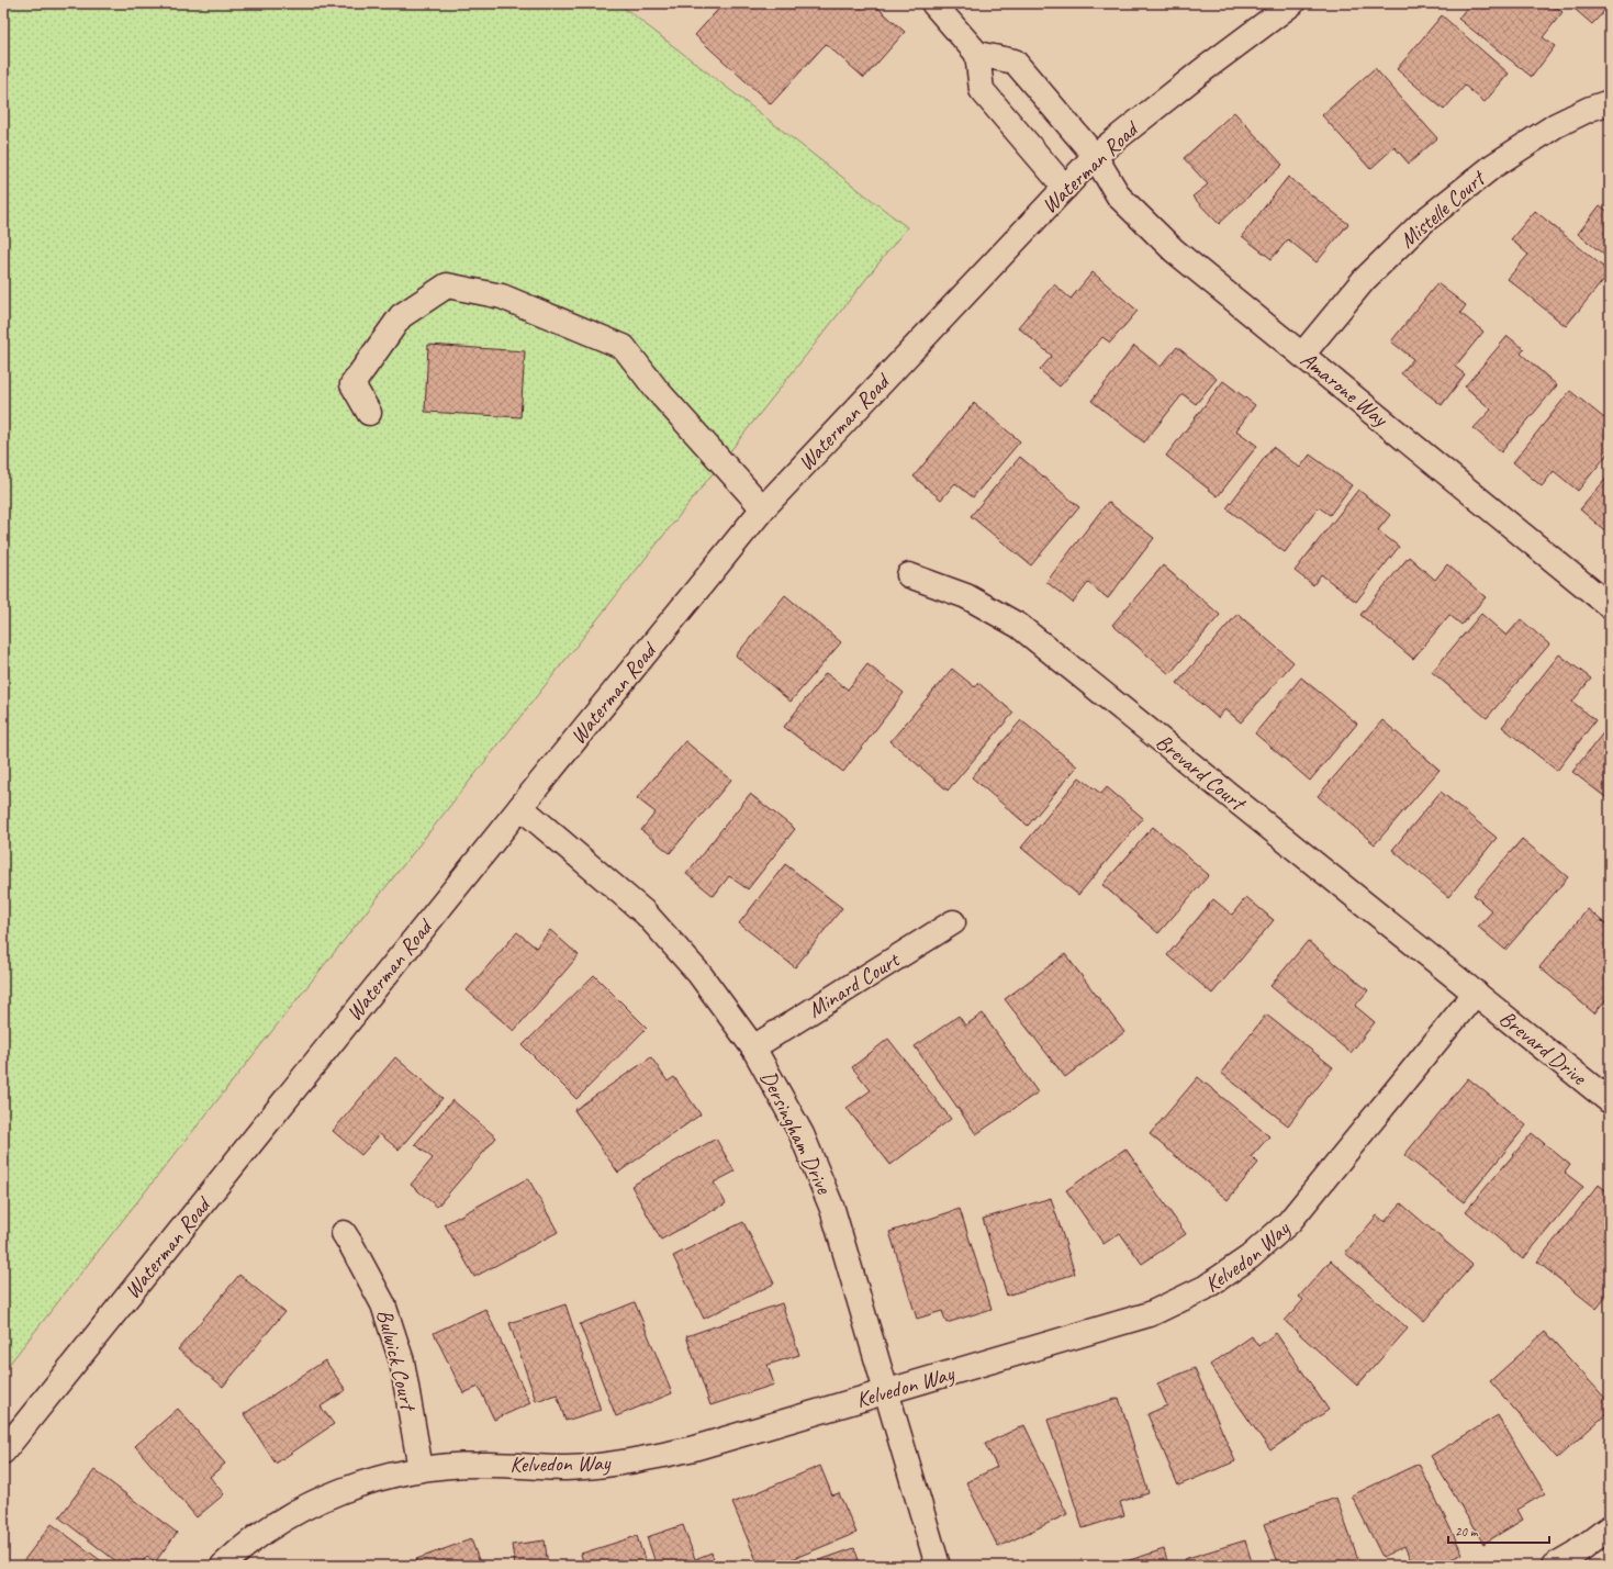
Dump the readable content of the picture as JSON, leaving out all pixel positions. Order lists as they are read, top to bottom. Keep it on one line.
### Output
{"streets":{"street":["Waterman Road","Mistelle Court","Amarone Way","Brevard Court","Minard Court","Brevard Drive","Dersingham Drive","Kelvedon Way","Bulwick Court"]},"crossings":[["Waterman Road","Amarone Way"],["Waterman Road","Dersingham Drive"],["Mistelle Court","Amarone Way"],["Brevard Court","Brevard Drive"],["Brevard Court","Kelvedon Way"],["Minard Court","Dersingham Drive"],["Brevard Drive","Kelvedon Way"],["Dersingham Drive","Kelvedon Way"],["Kelvedon Way","Bulwick Court"]],"scale_bar":"20 m"}
